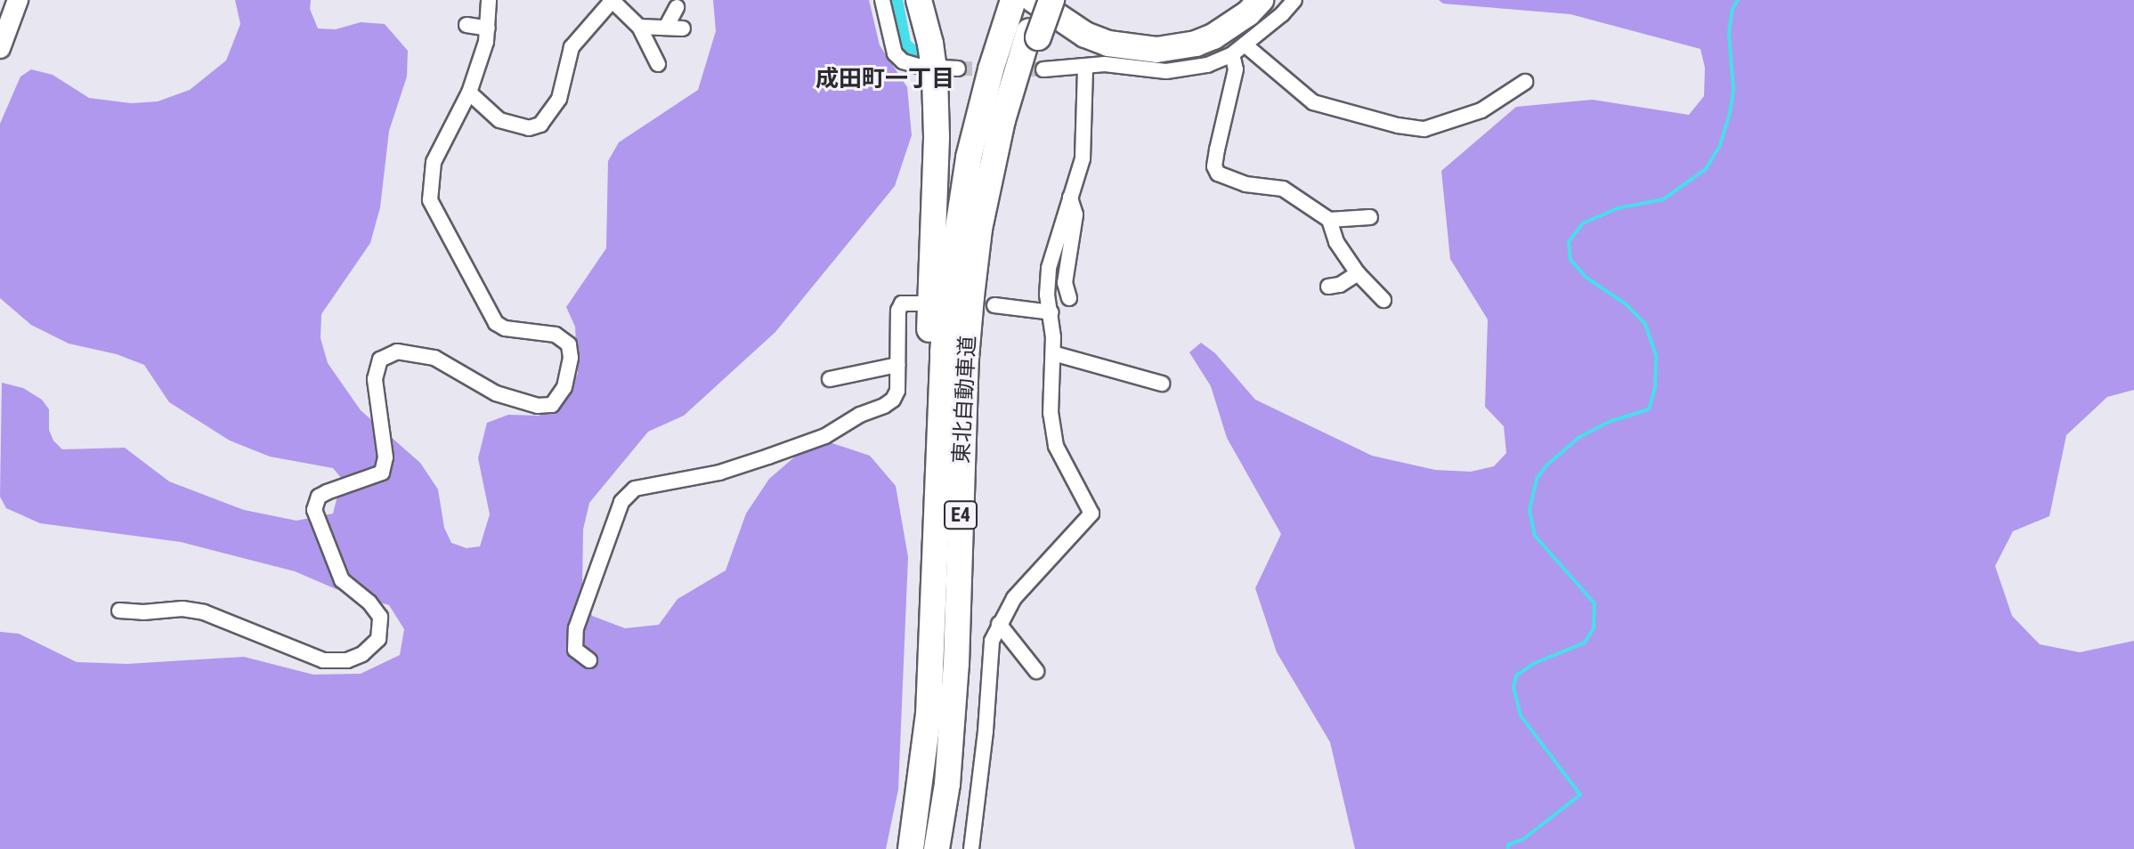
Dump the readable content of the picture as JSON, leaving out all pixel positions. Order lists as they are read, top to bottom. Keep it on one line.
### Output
{"streets":{"highway":["東北自動車道","E4"]},"districts":["成田町一丁目"]}
